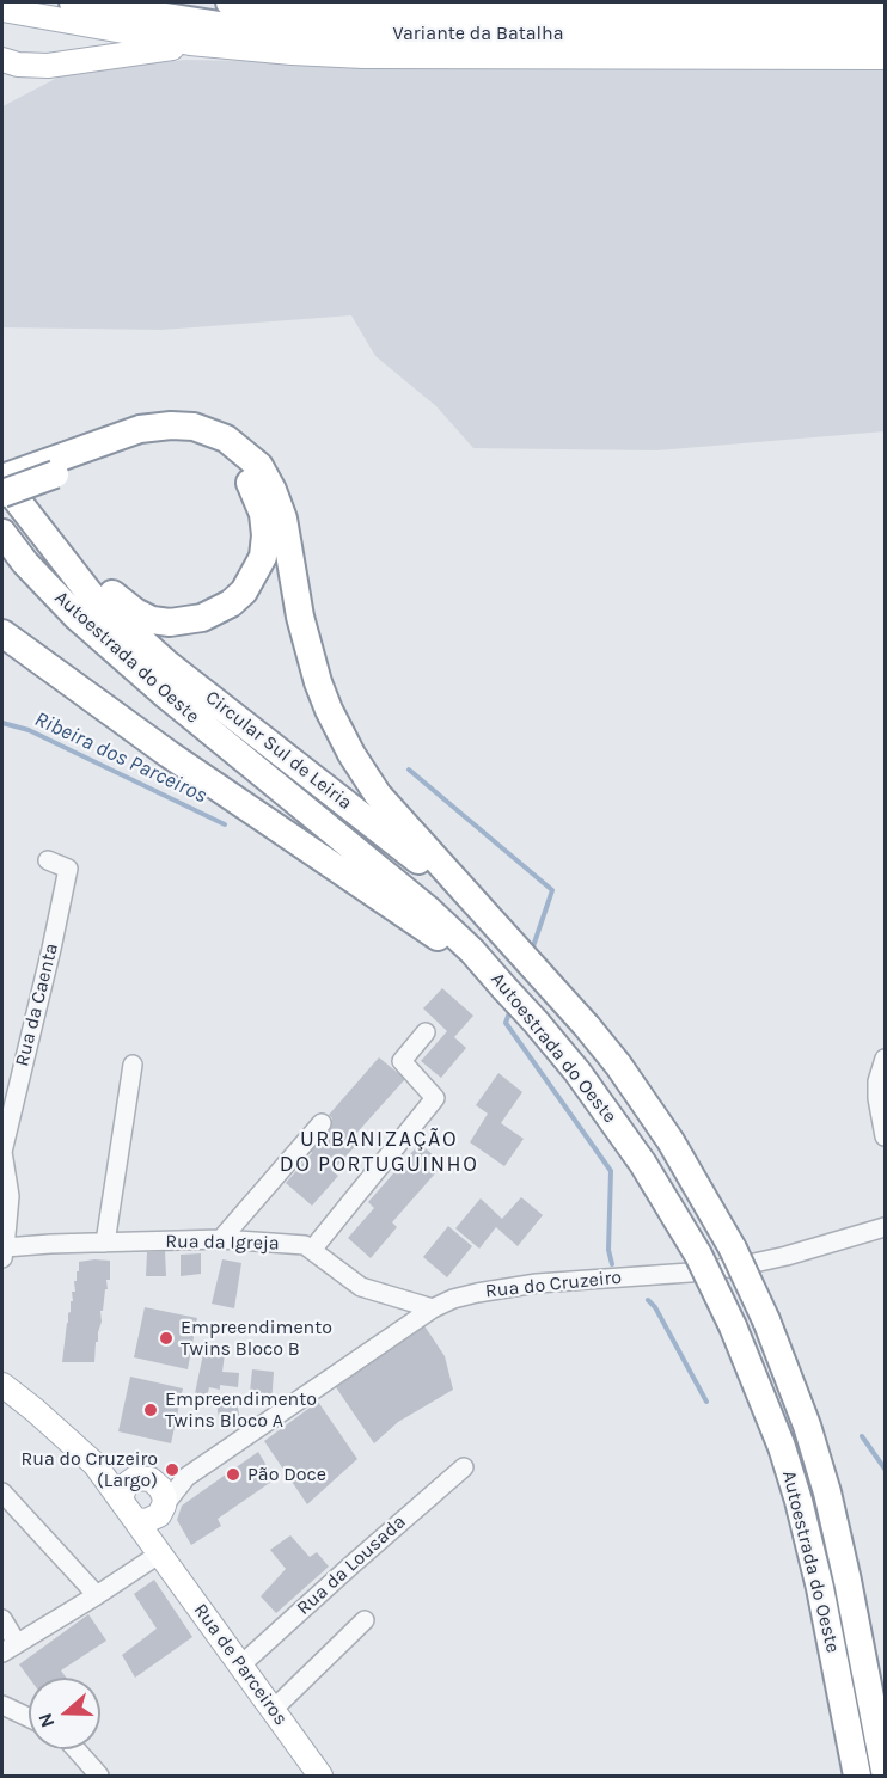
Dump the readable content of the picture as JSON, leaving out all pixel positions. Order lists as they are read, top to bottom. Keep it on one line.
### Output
{"streets":{"highway":["Variante da Batalha","Autoestrada do Oeste","Circular Sul de Leiria"],"main road":["Rua de Parceiros"],"street":["Rua da Caenta","Rua da Igreja","Rua do Cruzeiro","Rua da Lousada"]},"crossings":[["Autoestrada do Oeste","Circular Sul de Leiria"],["Rua da Caenta","Rua da Igreja"],["Rua da Igreja","Rua do Cruzeiro"],["Rua do Cruzeiro","Rua de Parceiros"],["Rua da Lousada","Rua de Parceiros"]],"districts":["URBANIZAÇÃO DO PORTUGUINHO"],"water":["Ribeira dos Parceiros"],"places":["Empreendimento Twins Bloco B","Empreendimento Twins Bloco A","Rua do Cruzeiro (Largo)","Pão Doce"],"north":"left"}
